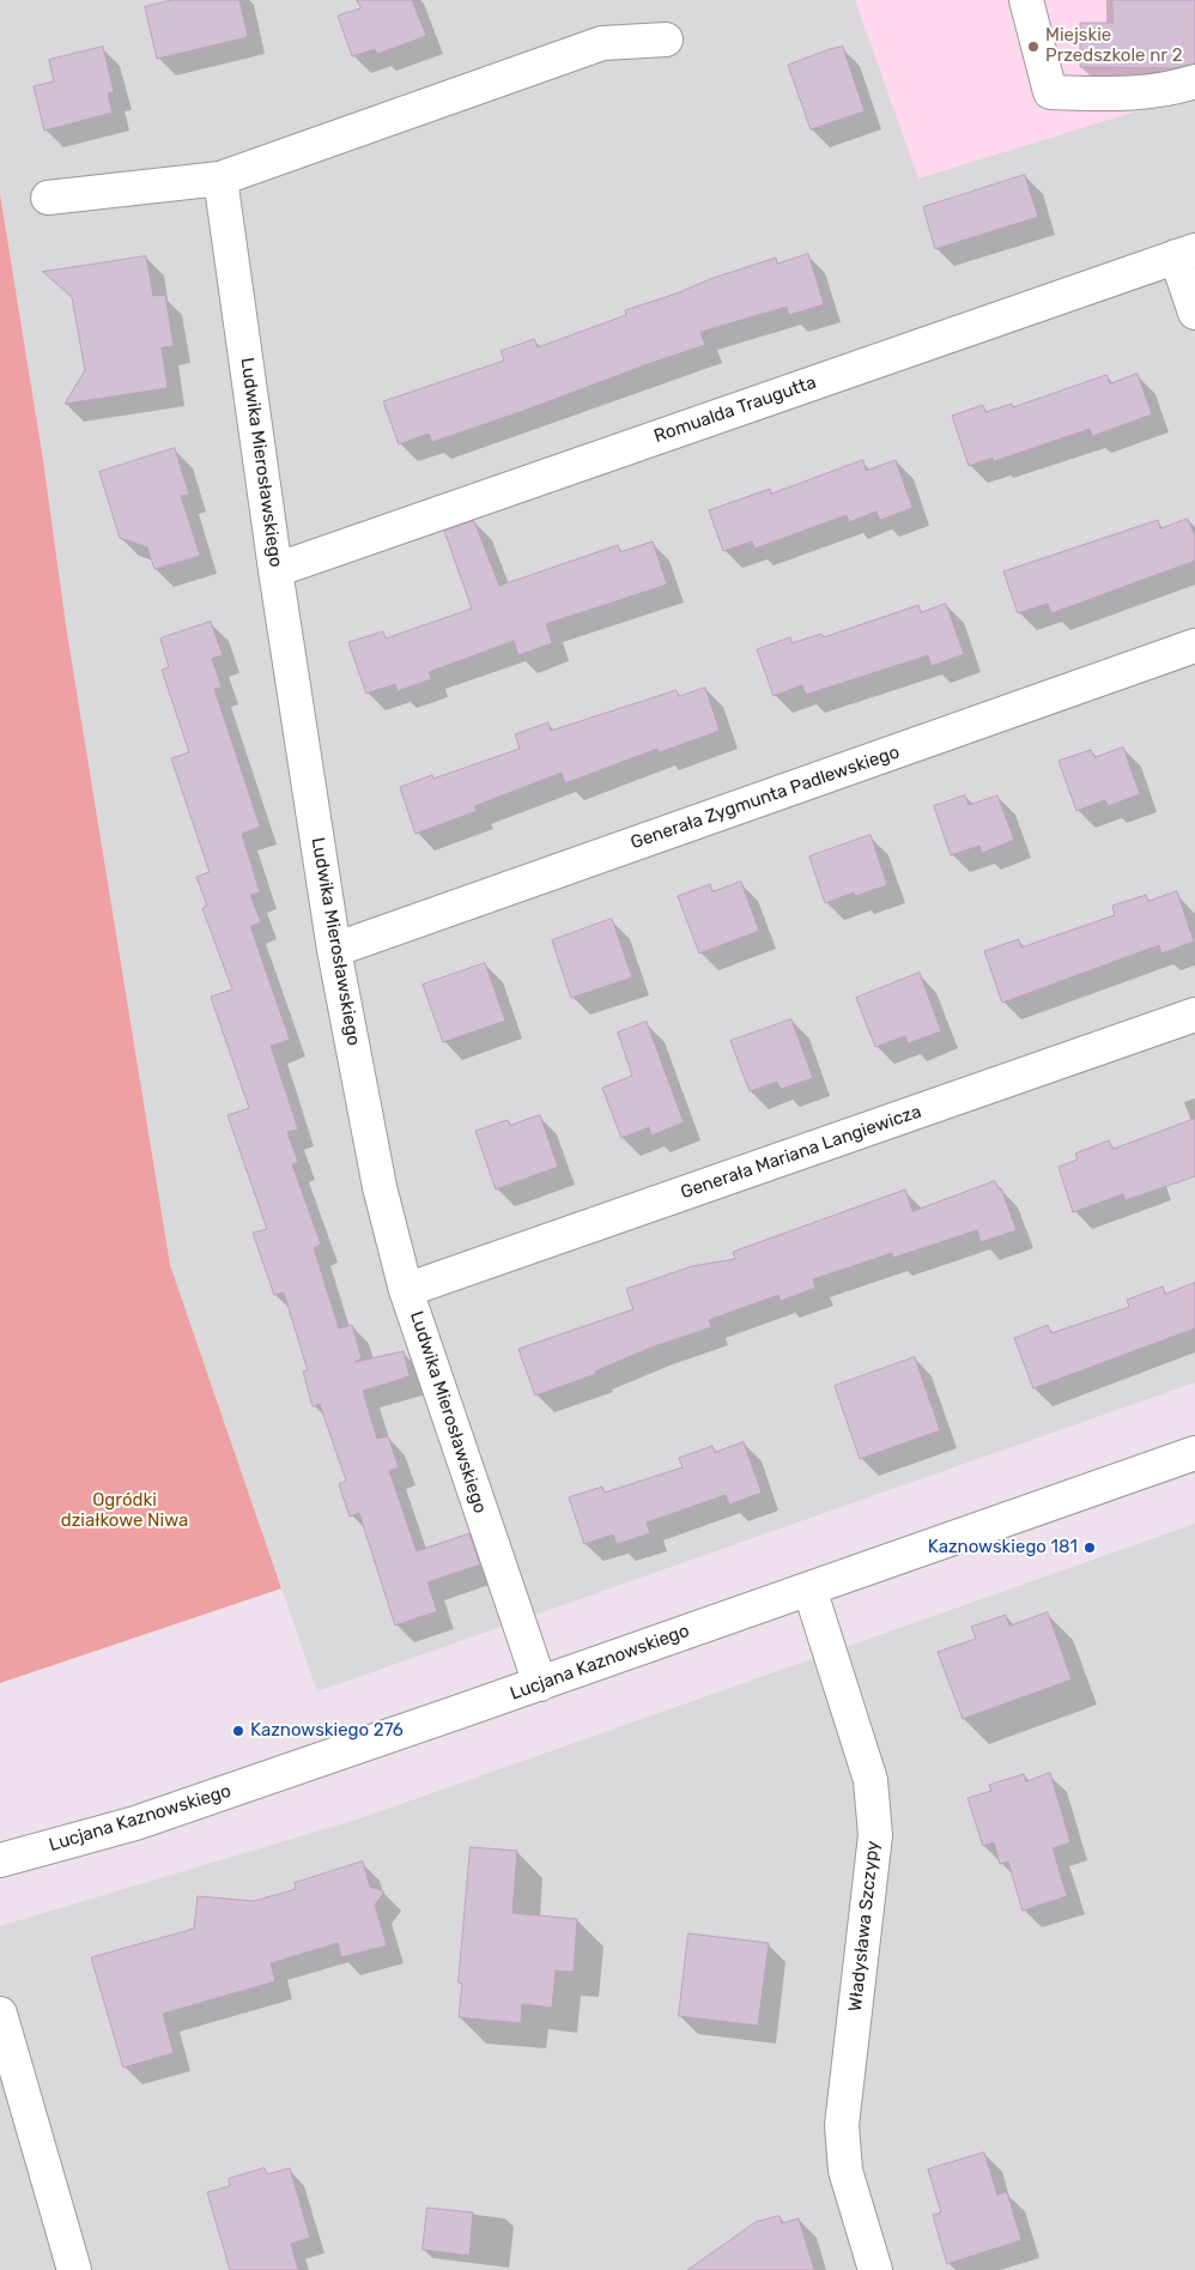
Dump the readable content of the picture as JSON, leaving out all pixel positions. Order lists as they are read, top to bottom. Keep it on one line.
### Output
{"streets":{"street":["Romualda Traugutta","Ludwika Mierosławskiego","Generała Zygmunta Padlewskiego","Generała Mariana Langiewicza","Lucjana Kaznowskiego","Władysława Szczypy"]},"crossings":[["Romualda Traugutta","Ludwika Mierosławskiego"],["Ludwika Mierosławskiego","Generała Zygmunta Padlewskiego"],["Ludwika Mierosławskiego","Generała Mariana Langiewicza"],["Ludwika Mierosławskiego","Lucjana Kaznowskiego"],["Lucjana Kaznowskiego","Władysława Szczypy"]],"parks":["Ogródki działkowe Niwa"],"places":["Miejskie Przedszkole nr 2","Kaznowskiego 181","Kaznowskiego 276"]}
